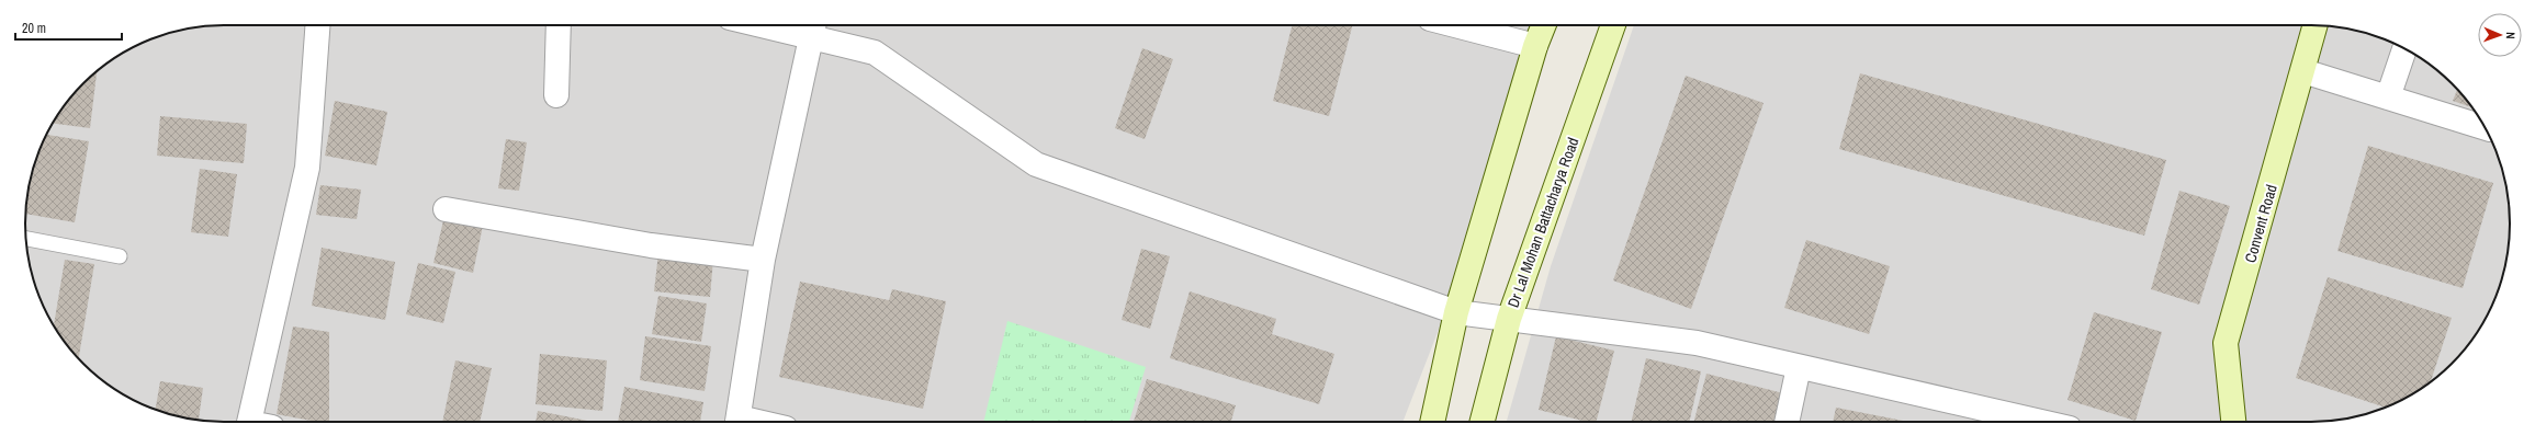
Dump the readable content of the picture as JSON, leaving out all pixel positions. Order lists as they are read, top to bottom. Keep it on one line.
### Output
{"streets":{"main road":["Dr Lal Mohan Battacharya Road","Convent Road"]},"scale_bar":"20 m","north":"right"}
